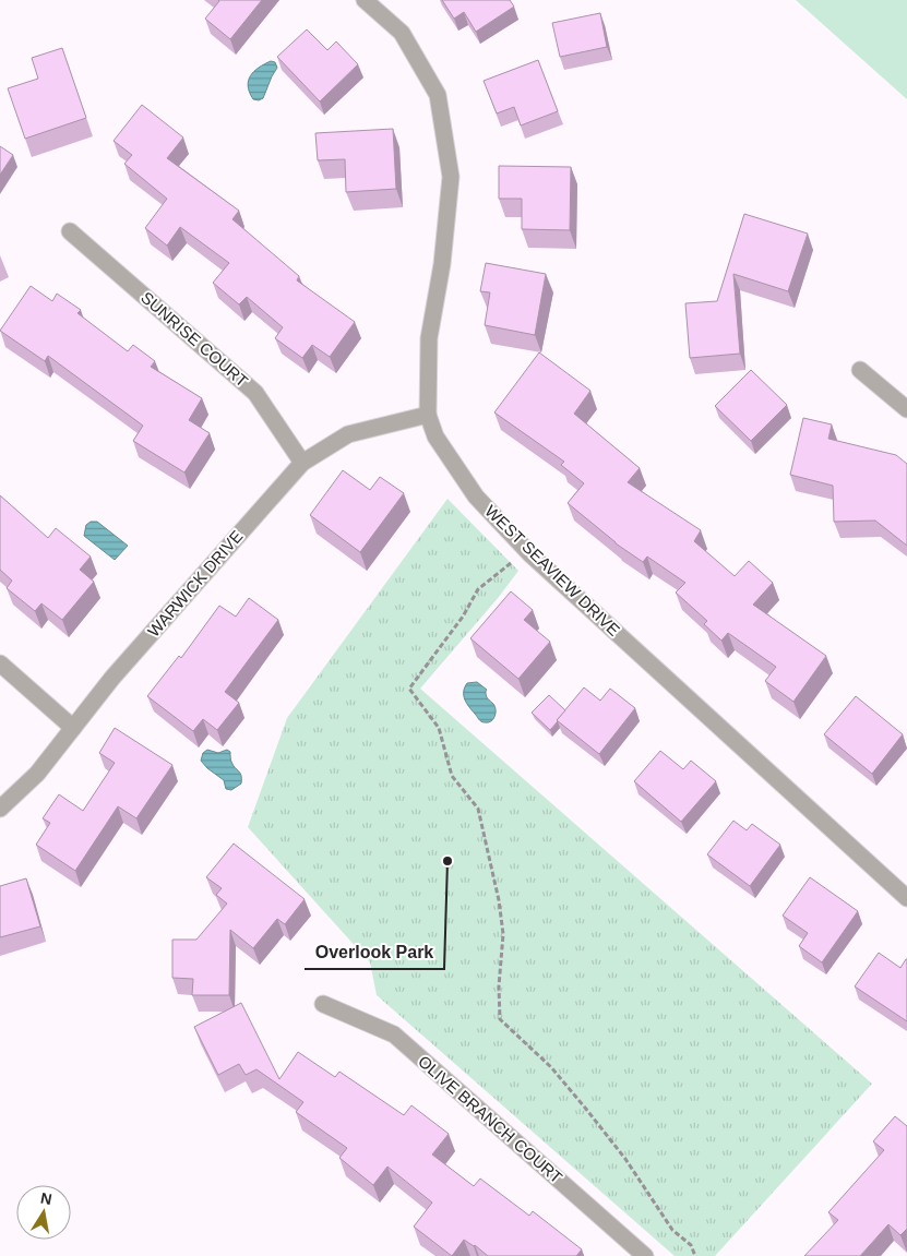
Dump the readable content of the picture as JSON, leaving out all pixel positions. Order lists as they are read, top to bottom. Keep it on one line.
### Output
{"streets":{"street":["SUNRISE COURT","WEST SEAVIEW DRIVE","WARWICK DRIVE","OLIVE BRANCH COURT"]},"crossings":[["SUNRISE COURT","WARWICK DRIVE"],["WEST SEAVIEW DRIVE","WARWICK DRIVE"]],"places":["Overlook Park"],"north":"top"}
